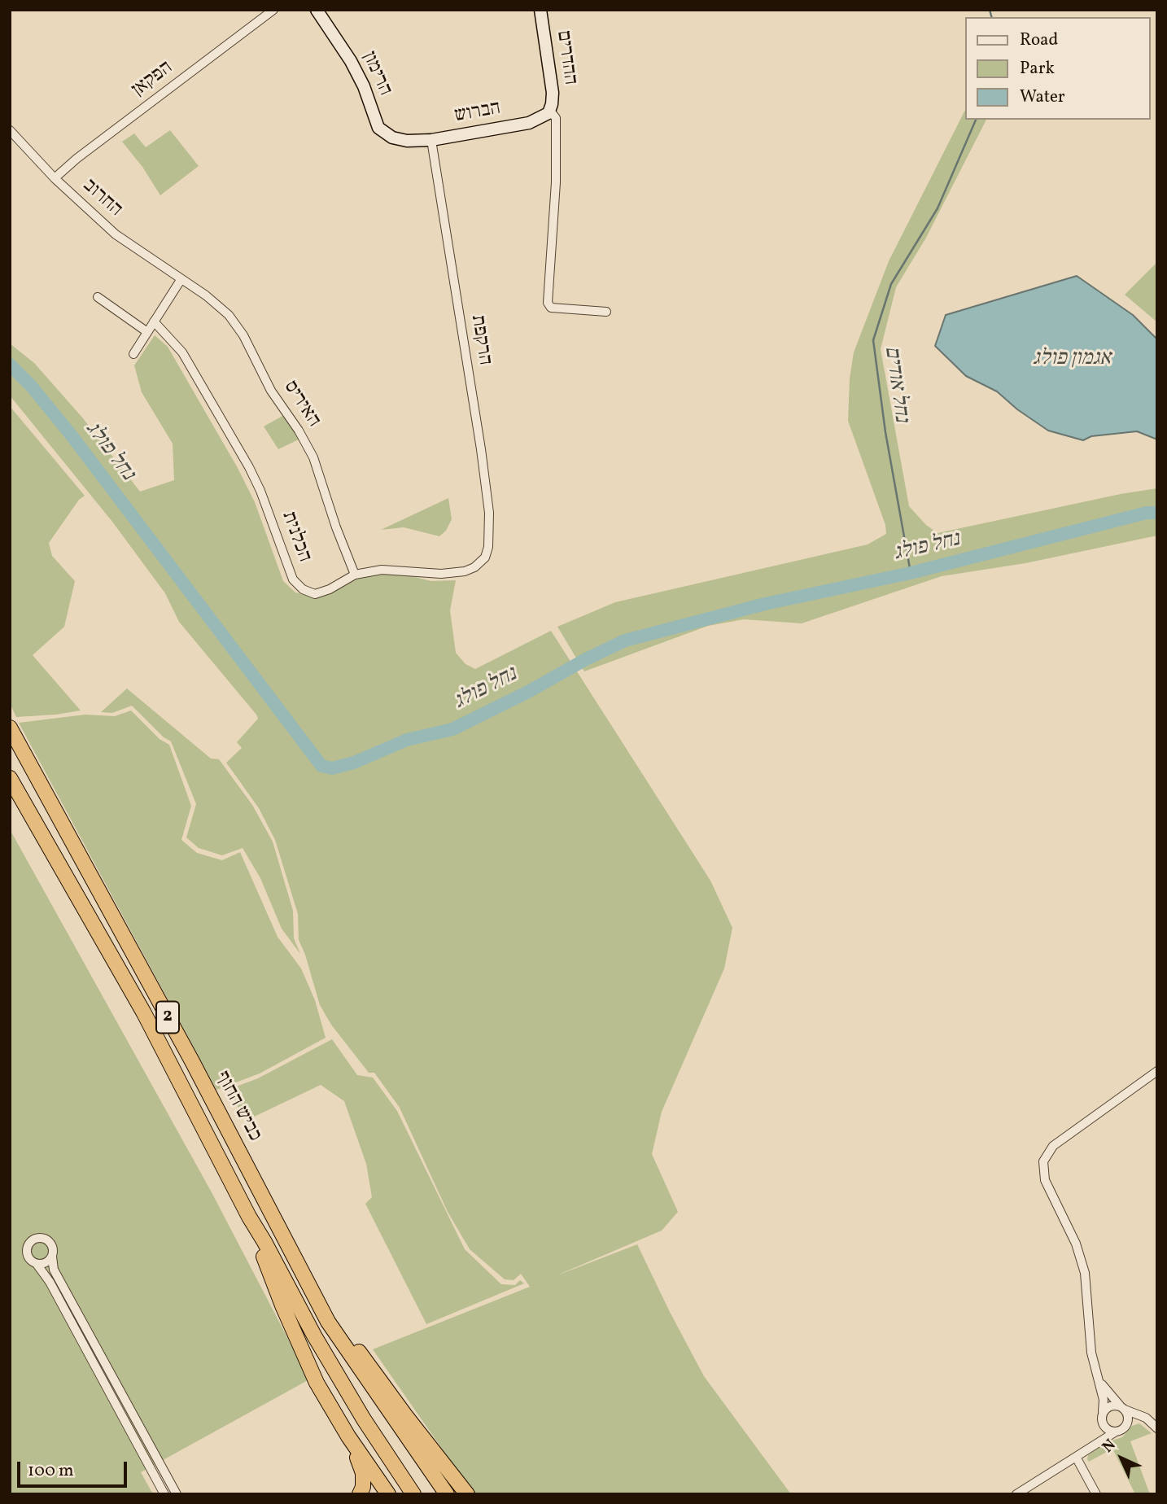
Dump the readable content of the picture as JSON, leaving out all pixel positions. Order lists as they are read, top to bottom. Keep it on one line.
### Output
{"streets":{"highway":["2","כביש החוף"],"street":["ההדרים","הרימון","הפקאן","הברוש","החרוב","הרקפת","האיריס","הכלנית"]},"crossings":[["ההדרים","הברוש"],["הרימון","הברוש"],["הפקאן","החרוב"],["הברוש","הרקפת"],["החרוב","האיריס"],["הרקפת","הכלנית"],["האיריס","הכלנית"]],"water":["אגמון פולג","נחל אודים","נחל פולג"],"legend":["Road","Park","Water"],"scale_bar":"100 m","north":"top left"}
